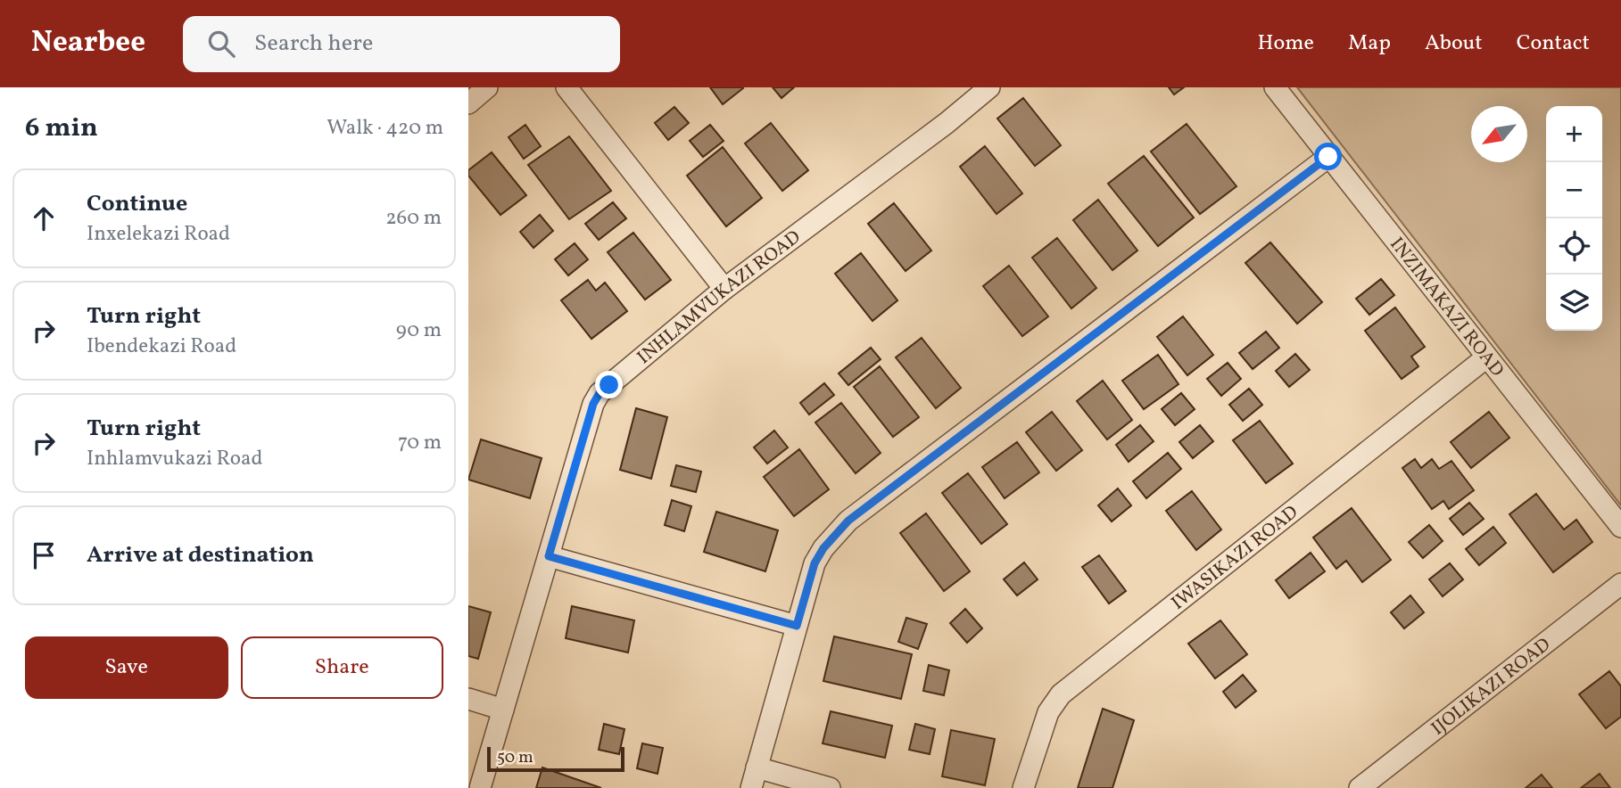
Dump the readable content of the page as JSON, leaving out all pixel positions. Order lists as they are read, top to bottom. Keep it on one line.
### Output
{"streets":{"street":["INHLAMVUKAZI ROAD","INZIMAKAZI ROAD","IWASIKAZI ROAD","IJOLIKAZI ROAD"]},"crossings":[["INZIMAKAZI ROAD","IWASIKAZI ROAD"]],"scale_bar":"50 m","north":"bottom left","page":{"header":"Nearbee","search":"Search here","nav":["Home","Map","About","Contact"],"heading":["6 min","Walk · 420 m"],"map_buttons":["+","−"],"list":[["Continue","Inxelekazi Road","260 m"],["Turn right","Ibendekazi Road","90 m"],["Turn right","Inhlamvukazi Road","70 m"],"Arrive at destination"],"buttons":["Save","Share"],"scale":"50 m"}}
